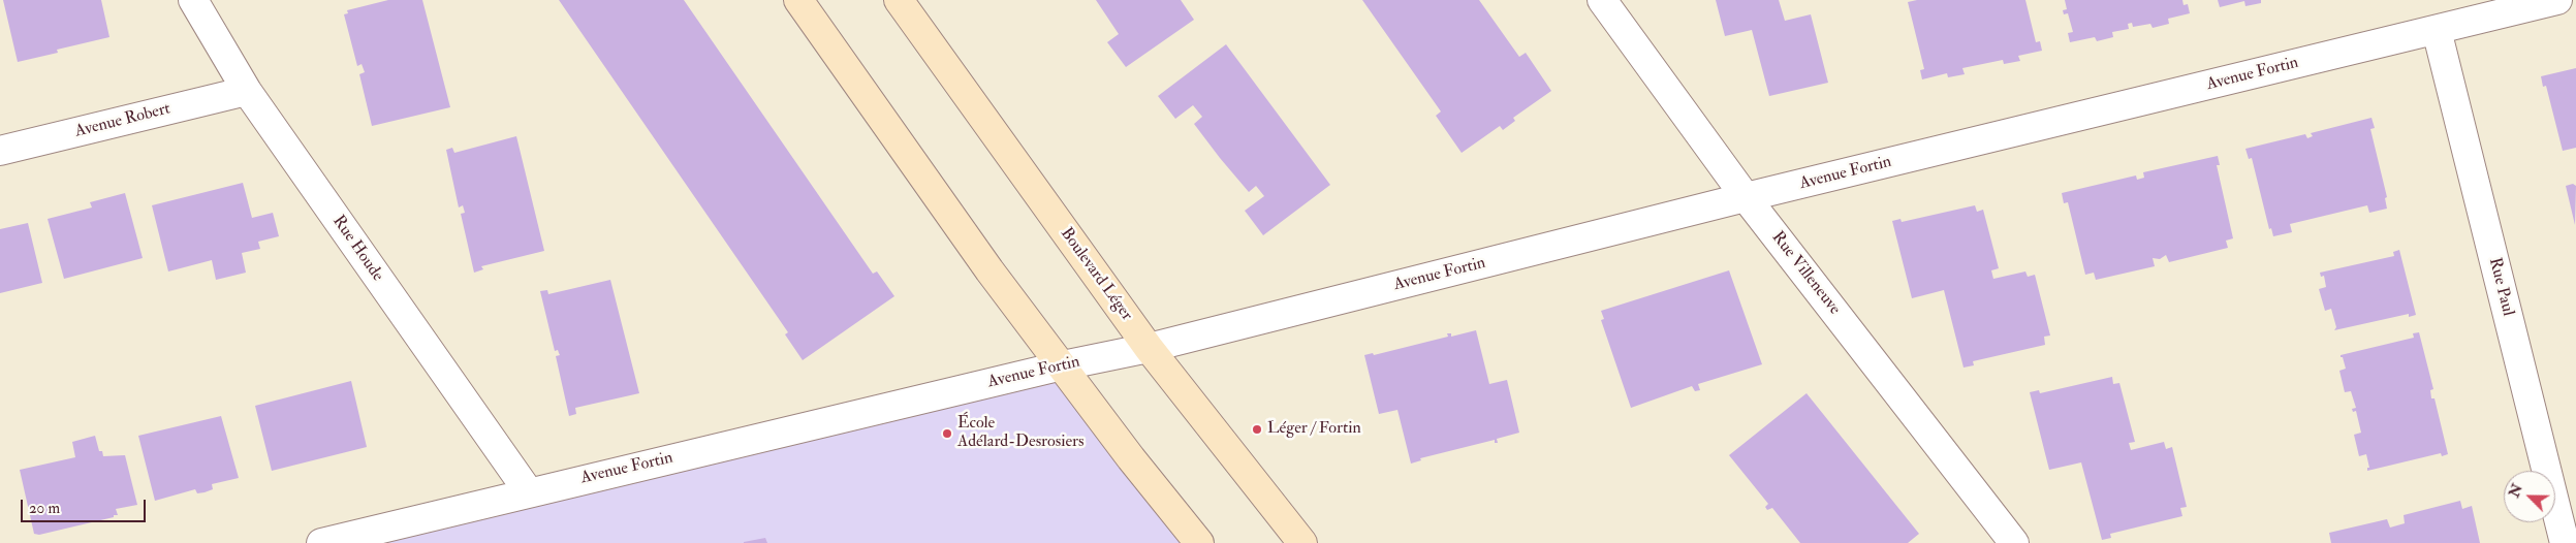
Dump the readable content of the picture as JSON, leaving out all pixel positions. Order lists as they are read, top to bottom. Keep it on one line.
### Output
{"streets":{"main road":["Boulevard Léger"],"street":["Avenue Fortin","Avenue Robert","Rue Houde","Rue Villeneuve","Rue Paul"]},"crossings":[["Avenue Fortin","Rue Houde"],["Avenue Fortin","Rue Villeneuve"],["Avenue Fortin","Boulevard Léger"],["Avenue Fortin","Rue Paul"],["Avenue Robert","Rue Houde"]],"places":["Léger / Fortin","École Adélard-Desrosiers"],"scale_bar":"20 m","north":"top left"}
